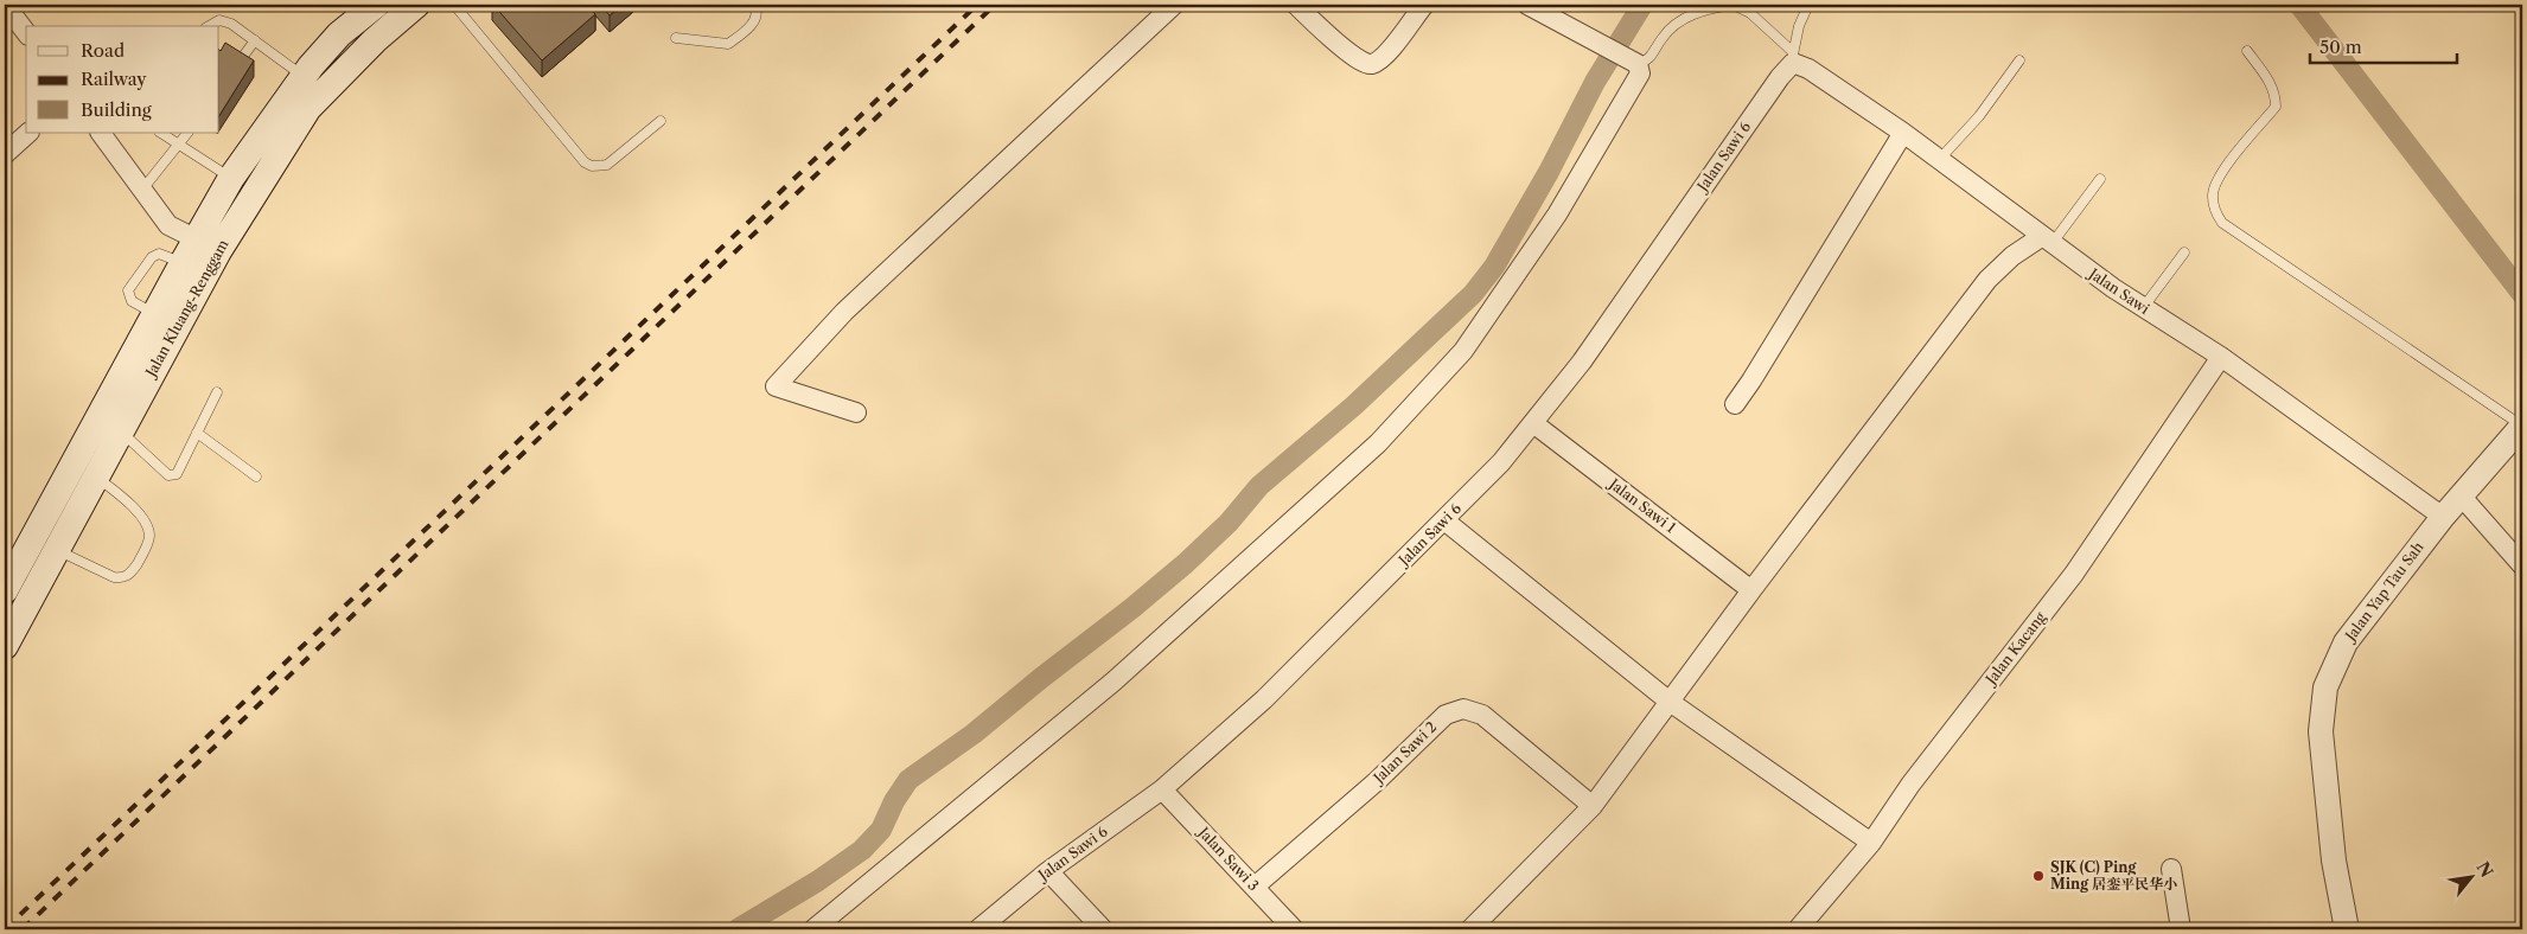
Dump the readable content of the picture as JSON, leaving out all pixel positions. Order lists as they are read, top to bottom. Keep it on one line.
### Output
{"streets":{"main road":["Jalan Kluang-Renggam"],"street":["Jalan Sawi 6","Jalan Sawi","Jalan Sawi 1","Jalan Yap Tau Sah","Jalan Kacang","Jalan Sawi 2","Jalan Sawi 3"]},"crossings":[["Jalan Sawi 6","Jalan Sawi"],["Jalan Sawi 6","Jalan Sawi 1"],["Jalan Sawi 6","Jalan Sawi 3"],["Jalan Sawi","Jalan Yap Tau Sah"],["Jalan Sawi","Jalan Kacang"],["Jalan Sawi 2","Jalan Sawi 3"]],"places":["SJK (C) Ping Ming 居銮平民华小"],"legend":["Road","Railway","Building"],"scale_bar":"50 m","north":"top right"}
